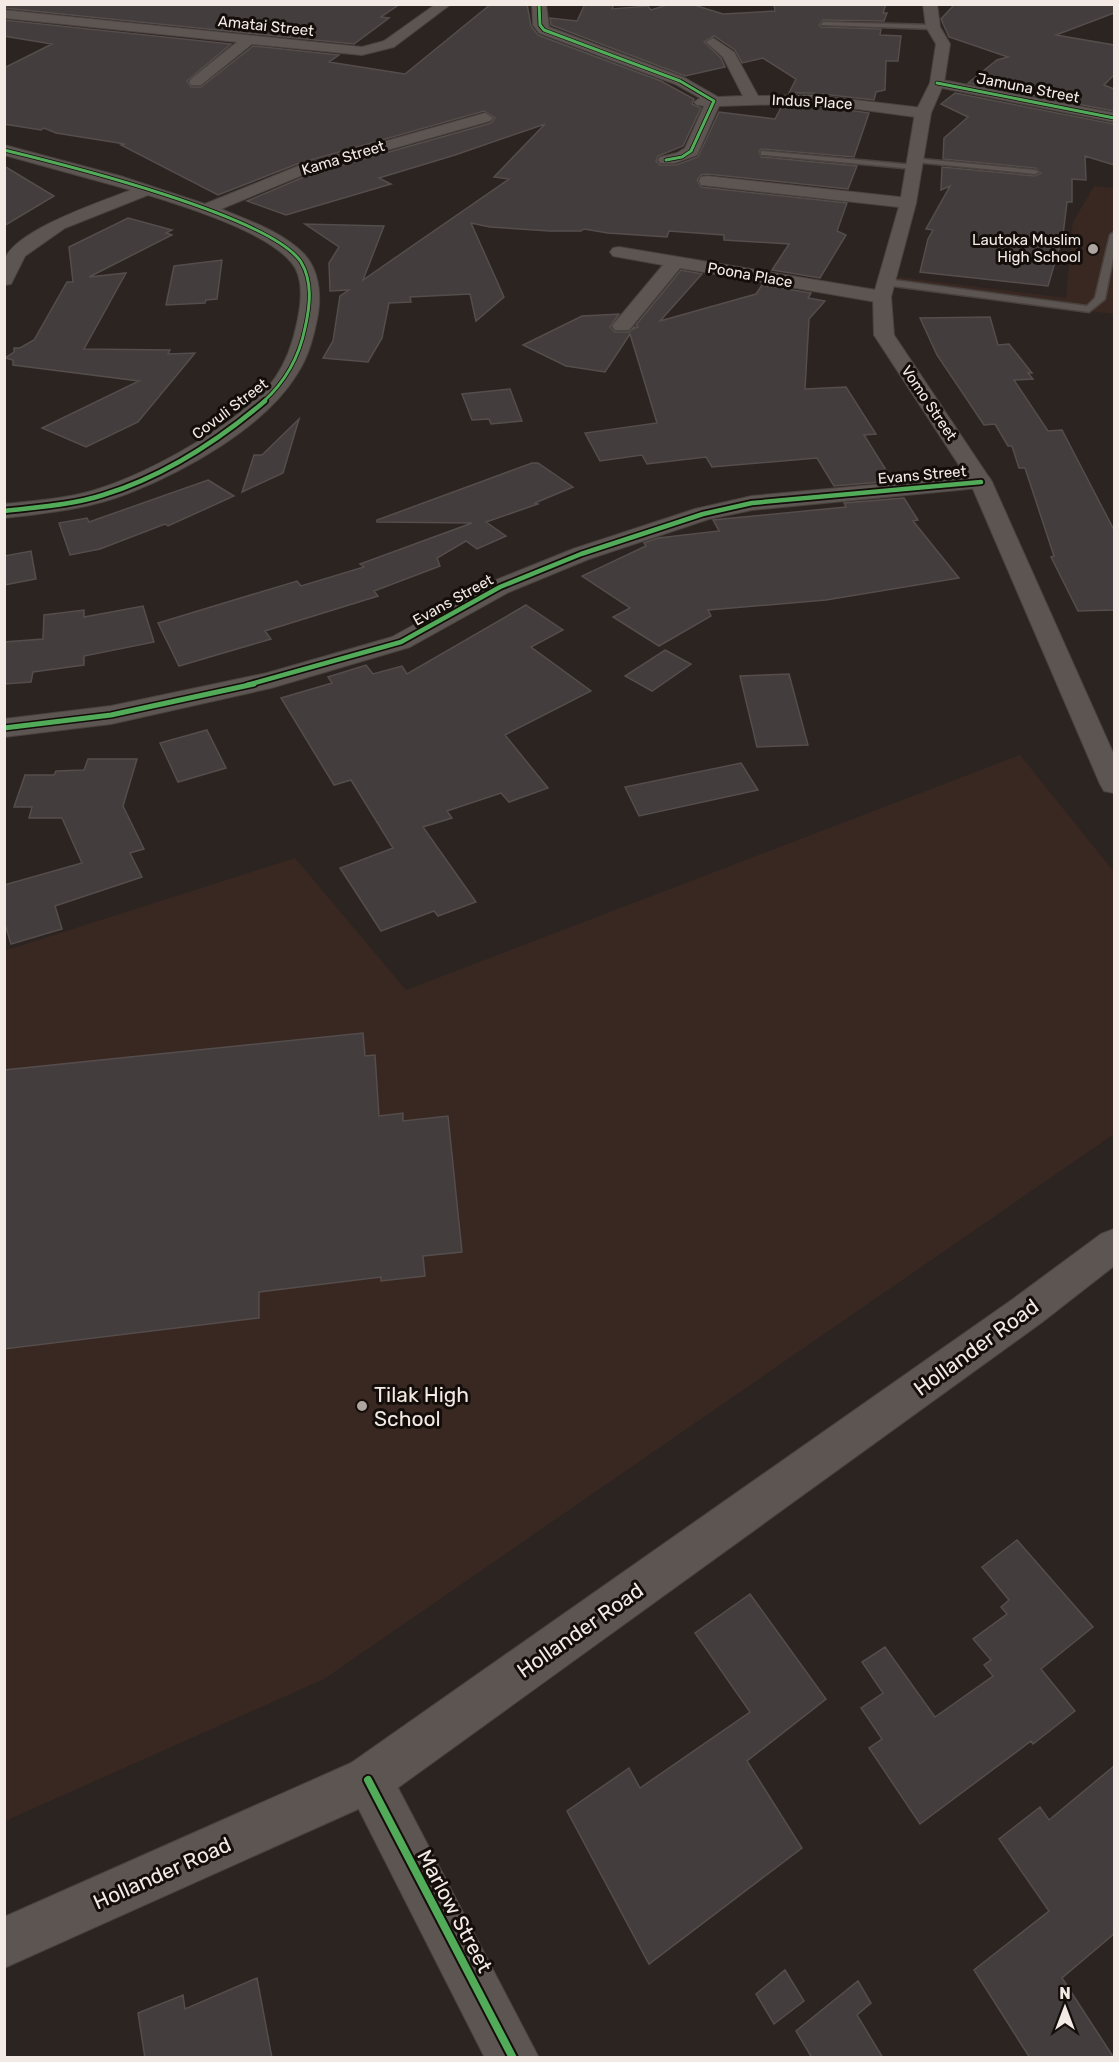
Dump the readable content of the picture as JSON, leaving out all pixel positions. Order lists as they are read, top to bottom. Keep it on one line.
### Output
{"streets":{"street":["Amatai Street","Jamuna Street","Indus Place","Kama Street","Poona Place","Vomo Street","Covuli Street","Evans Street","Hollander Road","Marlow Street"]},"crossings":[["Jamuna Street","Vomo Street"],["Indus Place","Vomo Street"],["Kama Street","Covuli Street"],["Poona Place","Vomo Street"],["Vomo Street","Evans Street"],["Hollander Road","Marlow Street"]],"places":["Lautoka Muslim High School","Tilak High School"],"north":"top"}
